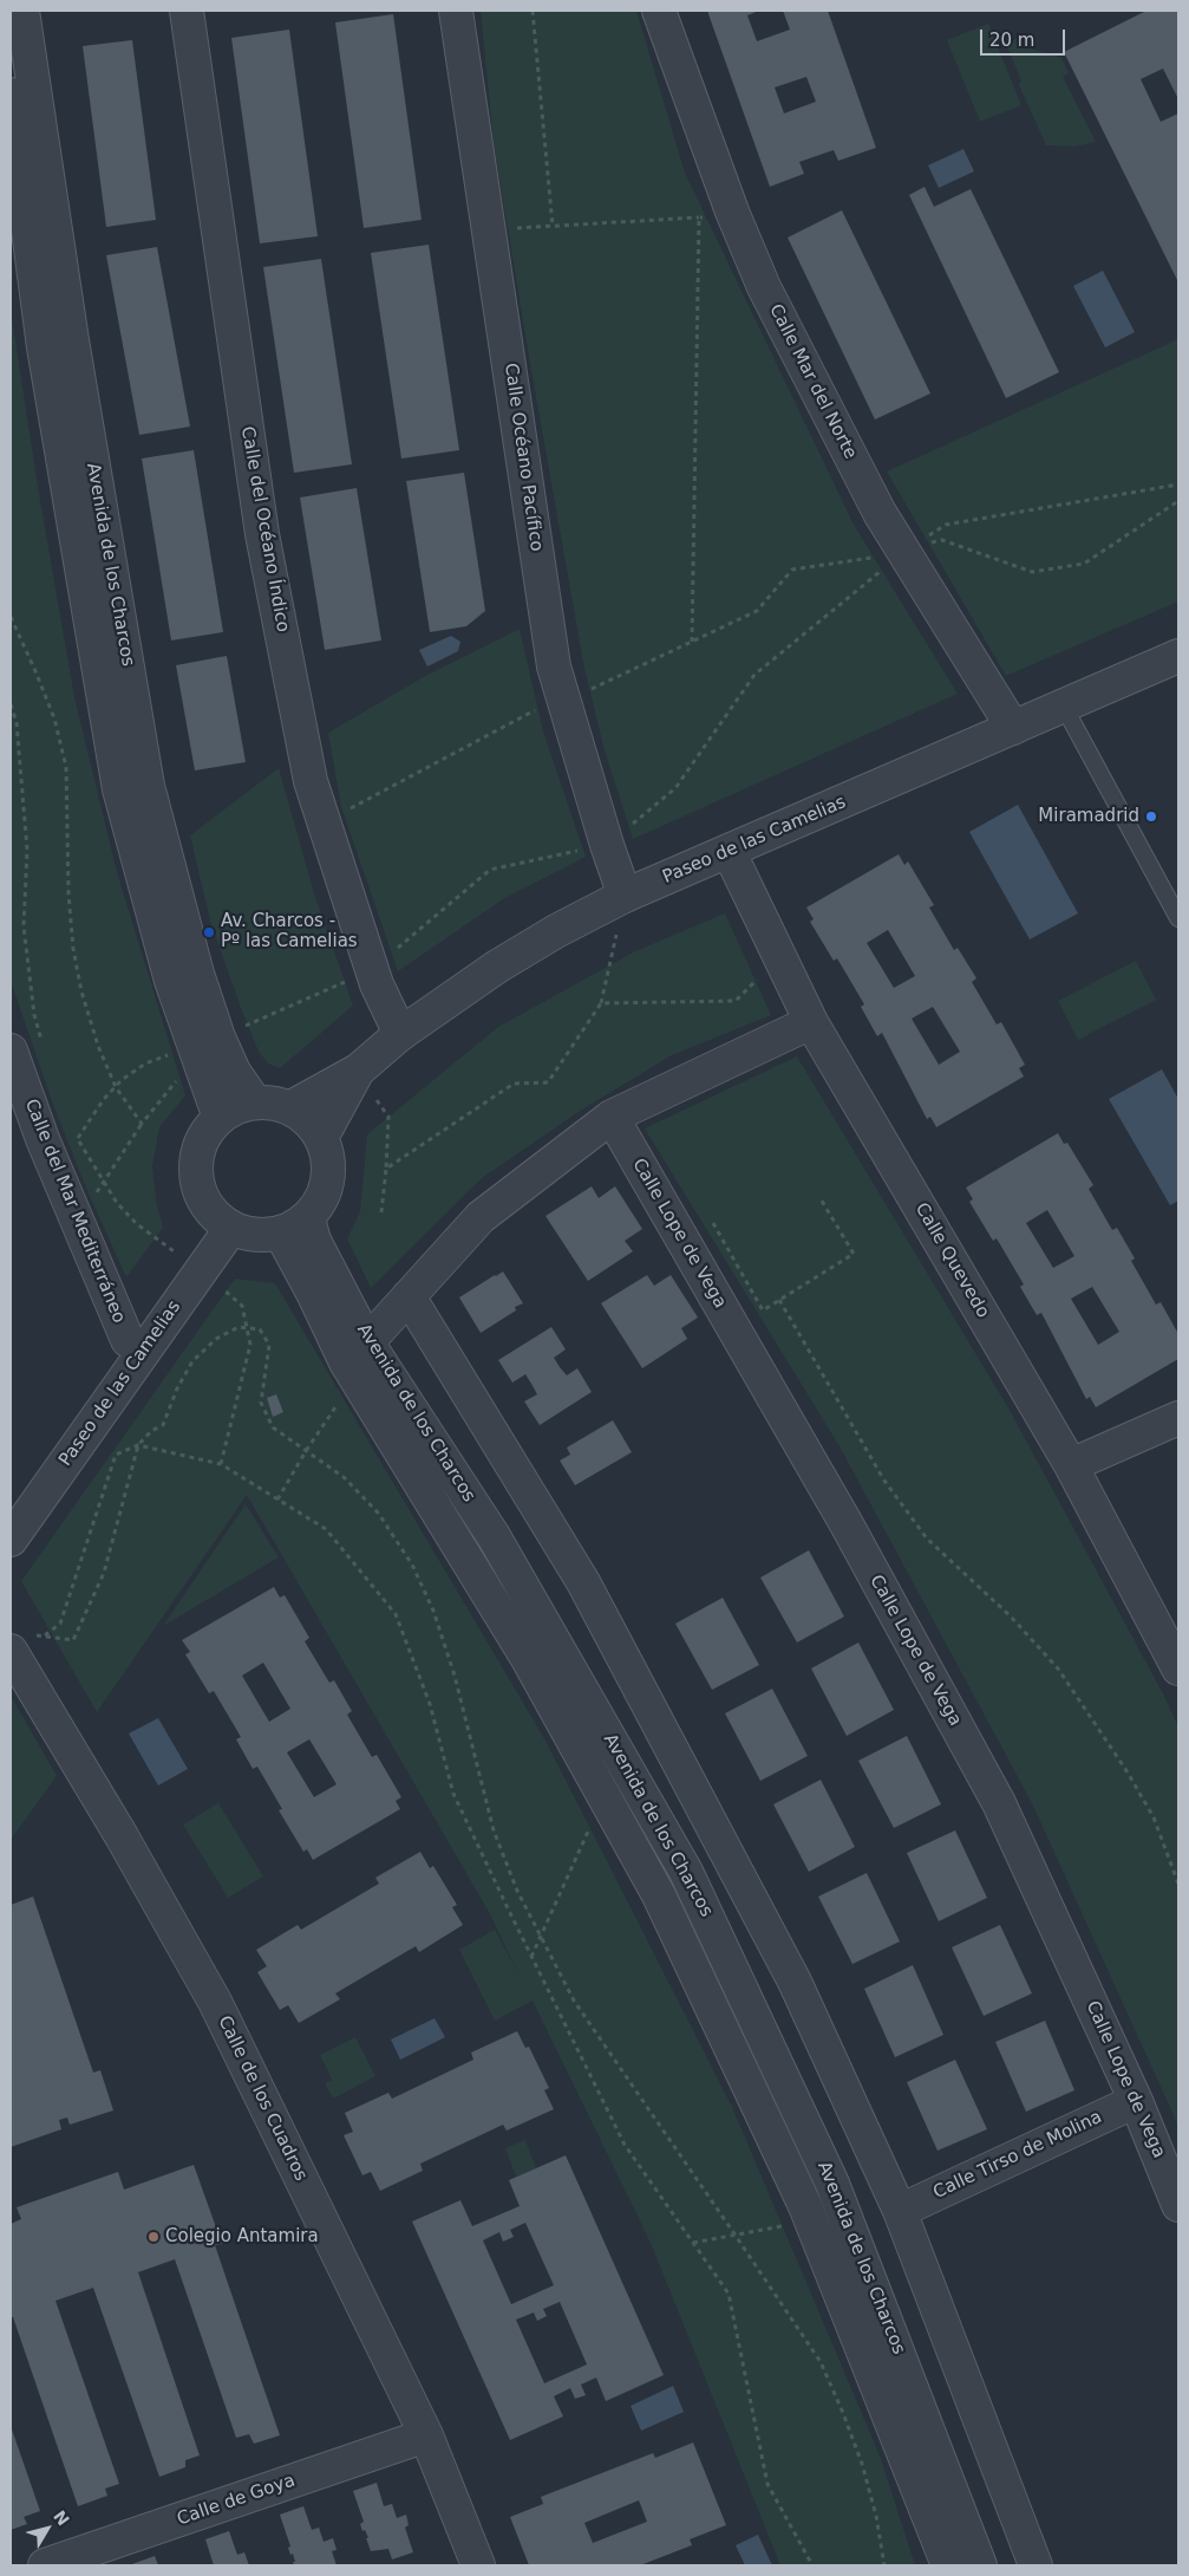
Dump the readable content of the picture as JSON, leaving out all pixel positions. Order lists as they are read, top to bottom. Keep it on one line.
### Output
{"streets":{"street":["Calle Mar del Norte","Calle Océano Pacífico","Calle del Océano Índico","Avenida de los Charcos","Paseo de las Camelias","Calle del Mar Mediterráneo","Calle Lope de Vega","Calle Quevedo","Calle de los Cuadros","Calle Tirso de Molina","Calle de Goya"]},"crossings":[["Calle Mar del Norte","Paseo de las Camelias"],["Calle Océano Pacífico","Paseo de las Camelias"],["Calle del Océano Índico","Paseo de las Camelias"],["Avenida de los Charcos","Paseo de las Camelias"],["Paseo de las Camelias","Calle del Mar Mediterráneo"],["Paseo de las Camelias","Calle Quevedo"],["Calle Lope de Vega","Calle Tirso de Molina"],["Calle de los Cuadros","Calle de Goya"]],"places":["Miramadrid","Av. Charcos - Pº las Camelias","Colegio Antamira"],"scale_bar":"20 m","north":"top right"}
